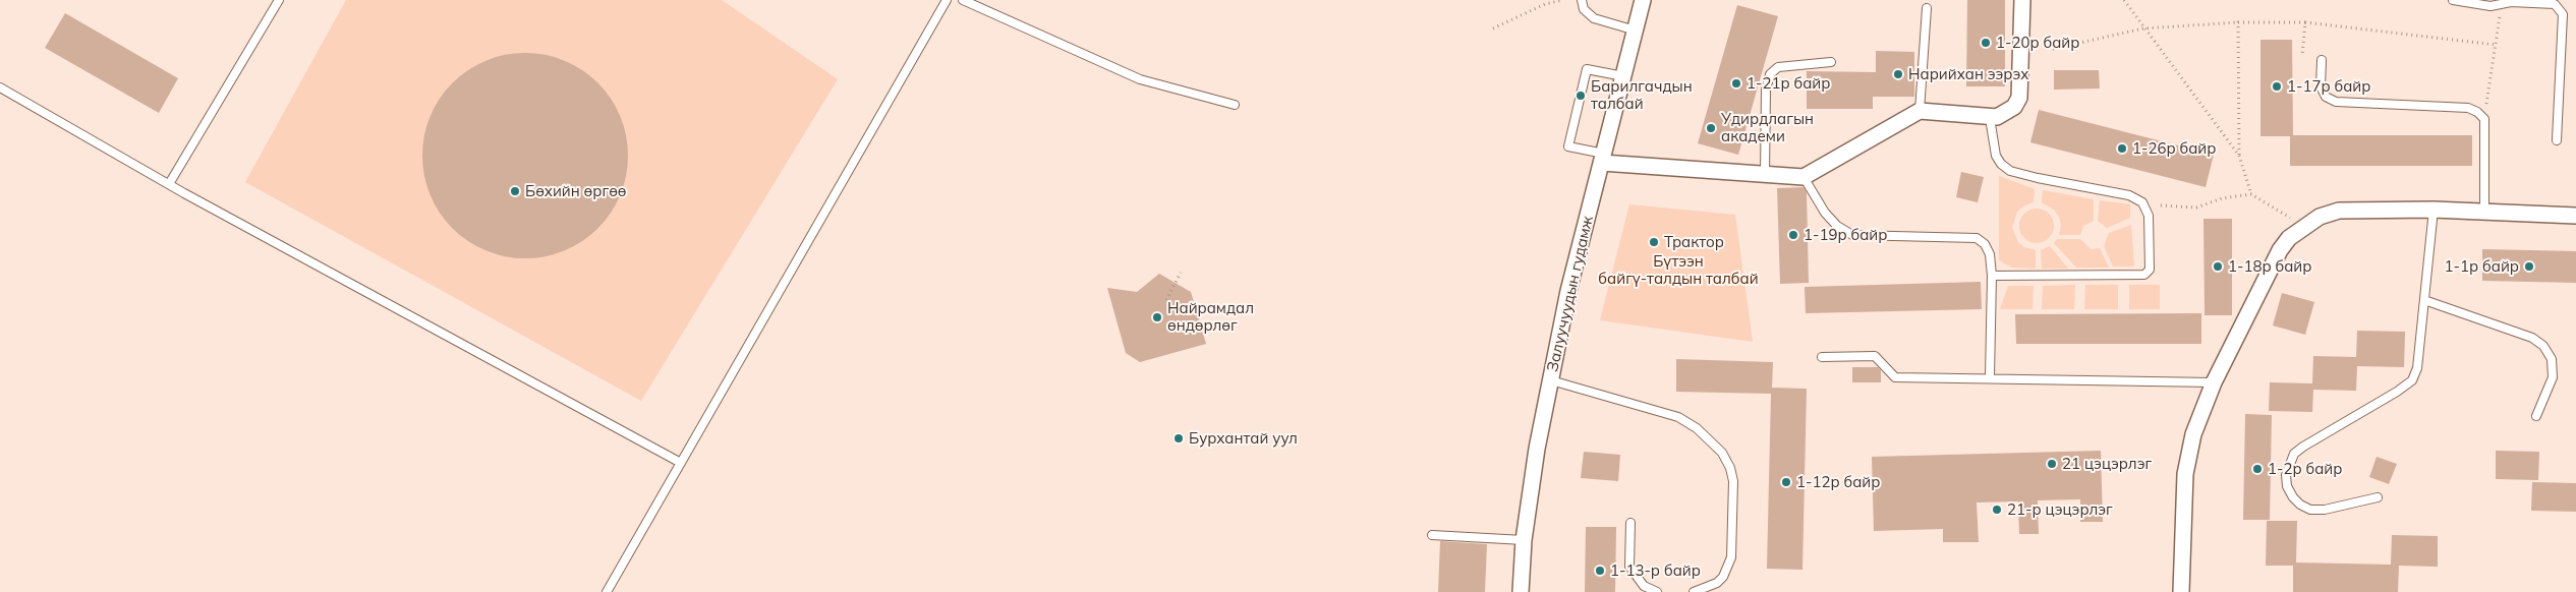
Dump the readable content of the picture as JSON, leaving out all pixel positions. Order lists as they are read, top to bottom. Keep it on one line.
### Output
{"streets":{"street":["Залуучуудын гудамж"]},"parks":["Бүтээн байгү-талдын талбай"],"places":["1-20р байр","Нарийхан ээрэх","1-21р байр","1-17р байр","Барилгачдын талбай","Удирдлагын академи","1-26р байр","Бөхийн өргөө","1-19р байр","Трактор","1-18р байр","1-1р байр","Найрамдал өндөрлөг","Бурхантай уул","21 цэцэрлэг","1-2р байр","1-12р байр","21-р цэцэрлэг","1-13-р байр"]}
